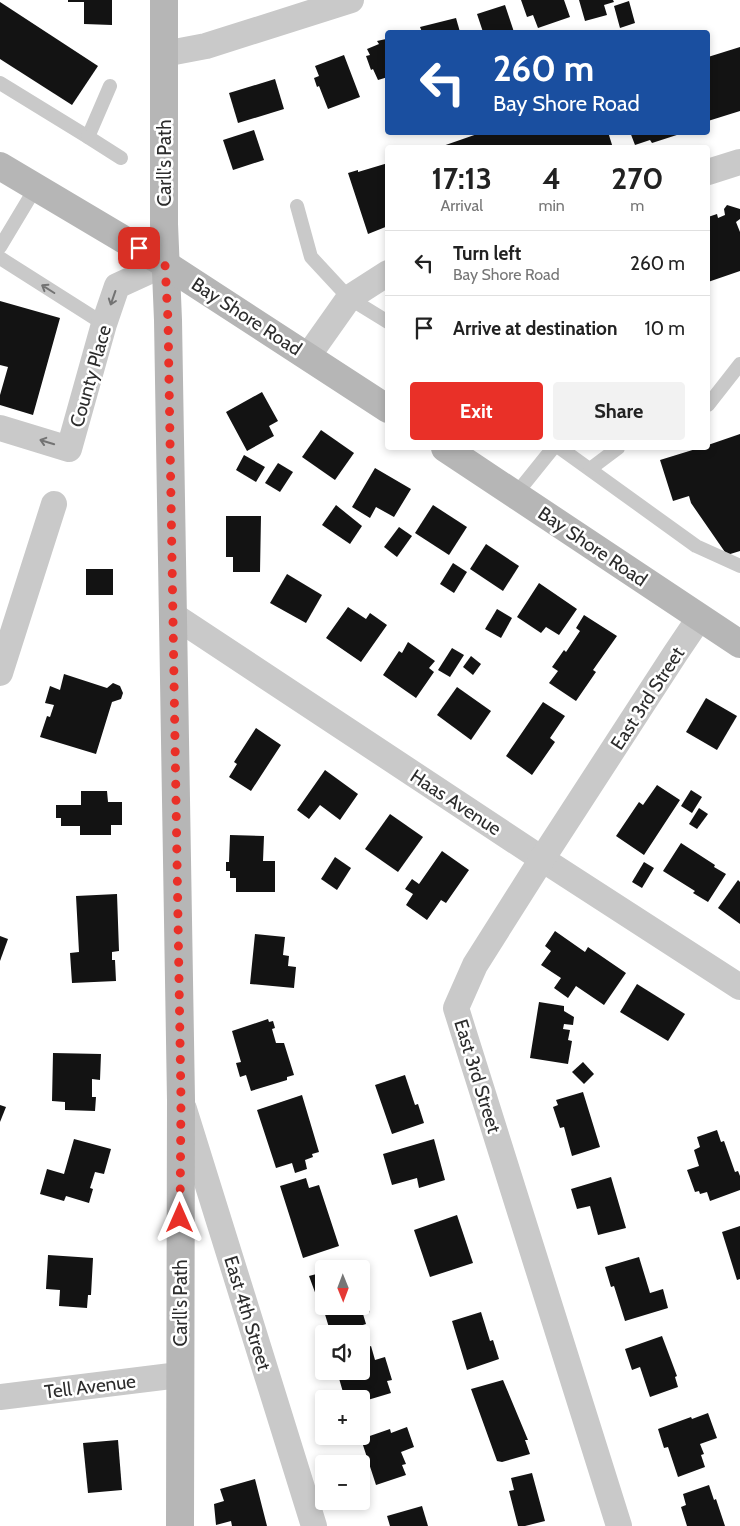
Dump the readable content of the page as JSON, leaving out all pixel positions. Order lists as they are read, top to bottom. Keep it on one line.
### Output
{"streets":{"street":["Carll's Path","Bay Shore Road","County Place","East 3rd Street","Haas Avenue","East 4th Street","Tell Avenue"]},"crossings":[["Carll's Path","Bay Shore Road"],["Carll's Path","County Place"],["Carll's Path","Haas Avenue"],["Carll's Path","East 4th Street"],["Carll's Path","Tell Avenue"],["Bay Shore Road","County Place"],["Bay Shore Road","East 3rd Street"],["East 3rd Street","Haas Avenue"]],"north":"bottom","page":{"turn":["260 m","Bay Shore Road"],"eta":["17:13","Arrival","4","min","270","m"],"list":[{"name":"Turn left","note":"Bay Shore Road","value":"260 m"},{"name":"Arrive at destination","value":"10 m"}],"buttons":["Exit","Share"],"map_buttons":["+","−"]}}
